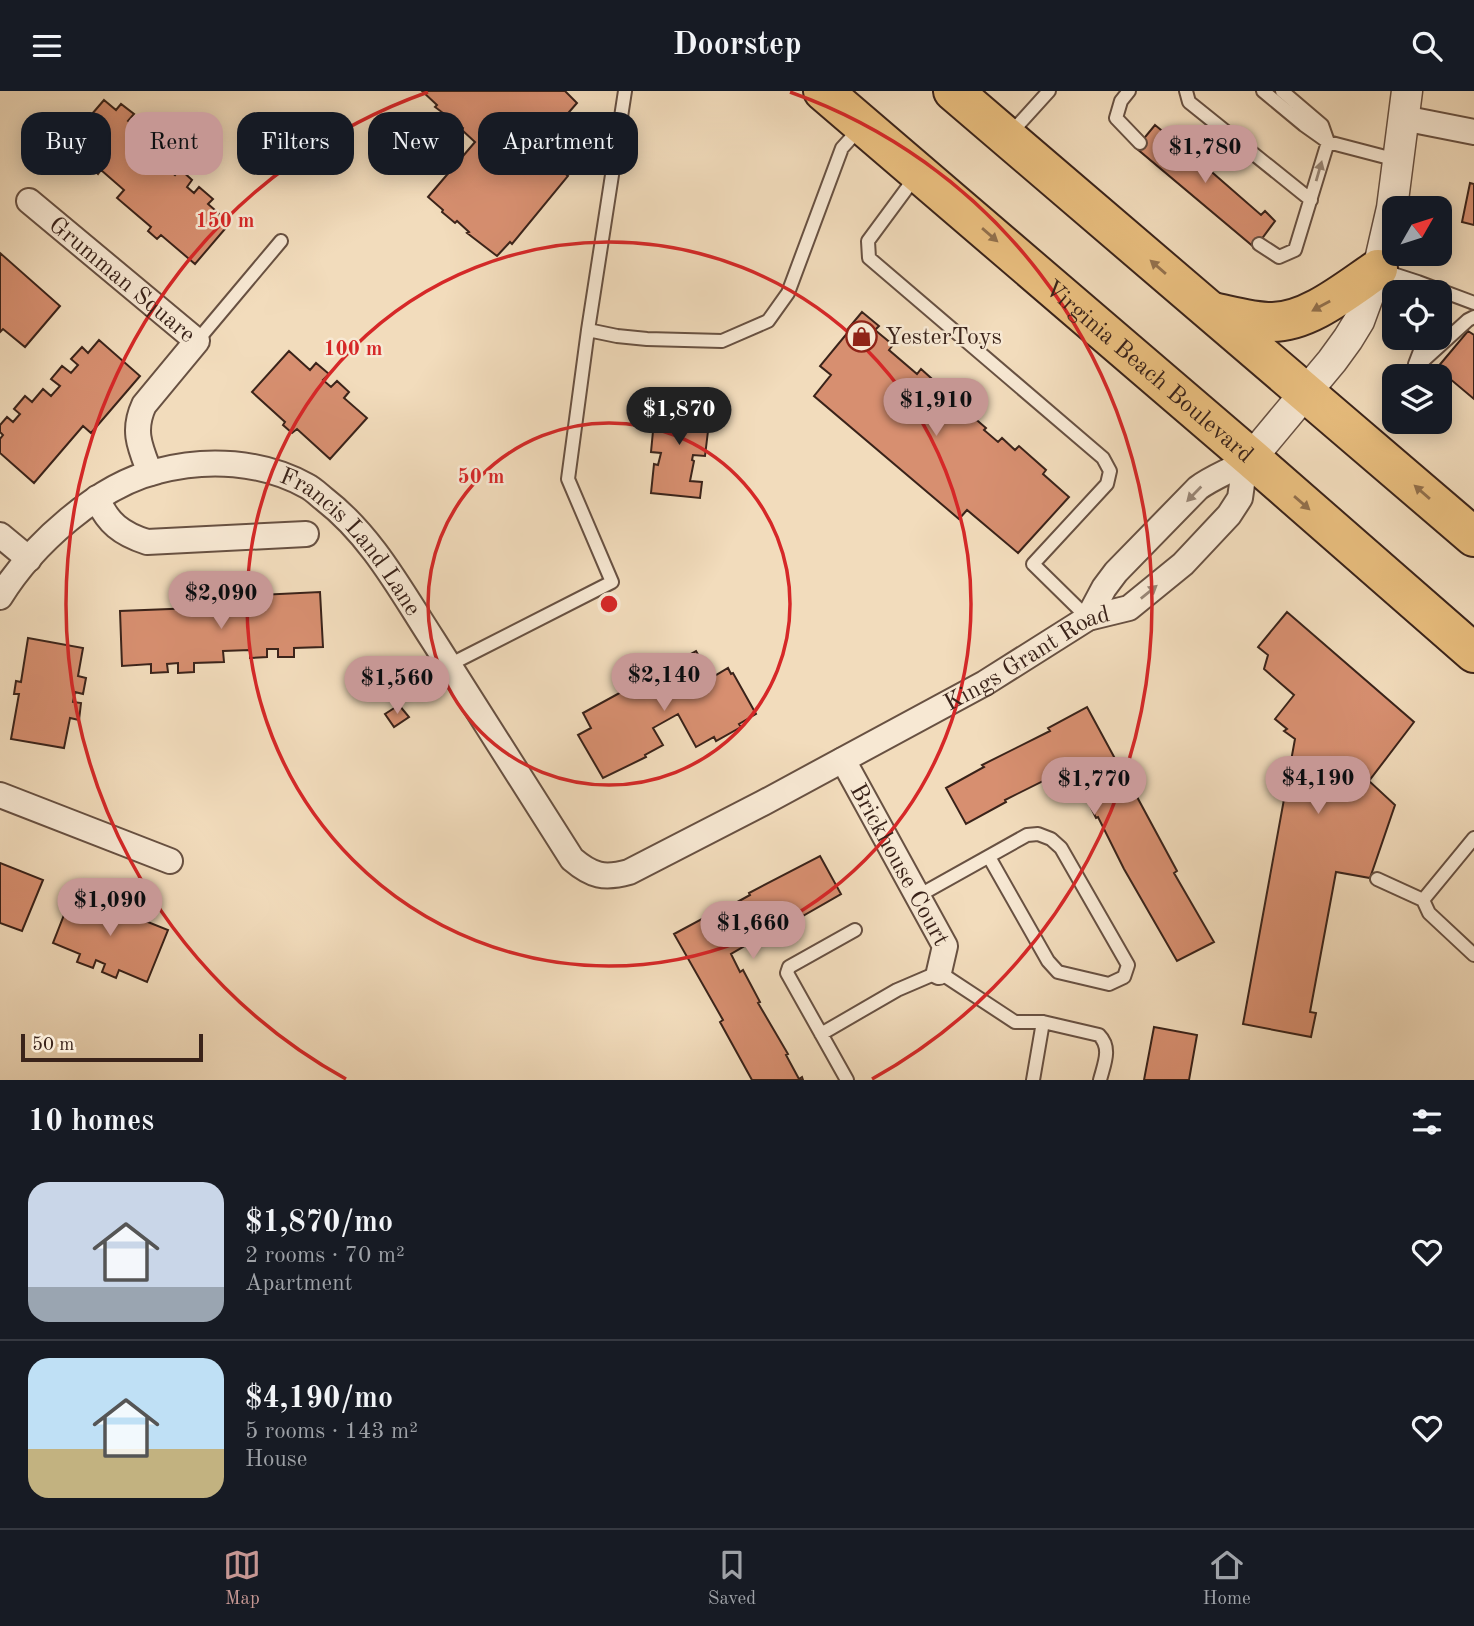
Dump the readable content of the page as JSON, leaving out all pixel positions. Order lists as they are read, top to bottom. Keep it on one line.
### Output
{"streets":{"main road":["Virginia Beach Boulevard"],"street":["Grumman Square","Francis Land Lane","Kings Grant Road","Brickhouse Court"]},"crossings":[["Grumman Square","Francis Land Lane"],["Virginia Beach Boulevard","Kings Grant Road"],["Francis Land Lane","Kings Grant Road"],["Kings Grant Road","Brickhouse Court"]],"places":{"shop":["YesterToys"]},"scale_bar":"50 m","north":"top right","page":{"header":"Doorstep","chip":["Buy","Rent","Filters","New","Apartment"],"price":["$1,780","$1,910","$1,870","$2,090","$2,140","$1,560","$4,190","$1,770","$1,090","$1,660"],"scale":"50 m","heading":"10 homes","list":[{"name":"$1,870/mo","note":"2 rooms · 70 m² · Apartment"},{"name":"$4,190/mo","note":"5 rooms · 143 m² · House"}],"tabs":["Map","Saved","Home"]},"rings":["150 m","100 m","50 m"]}
